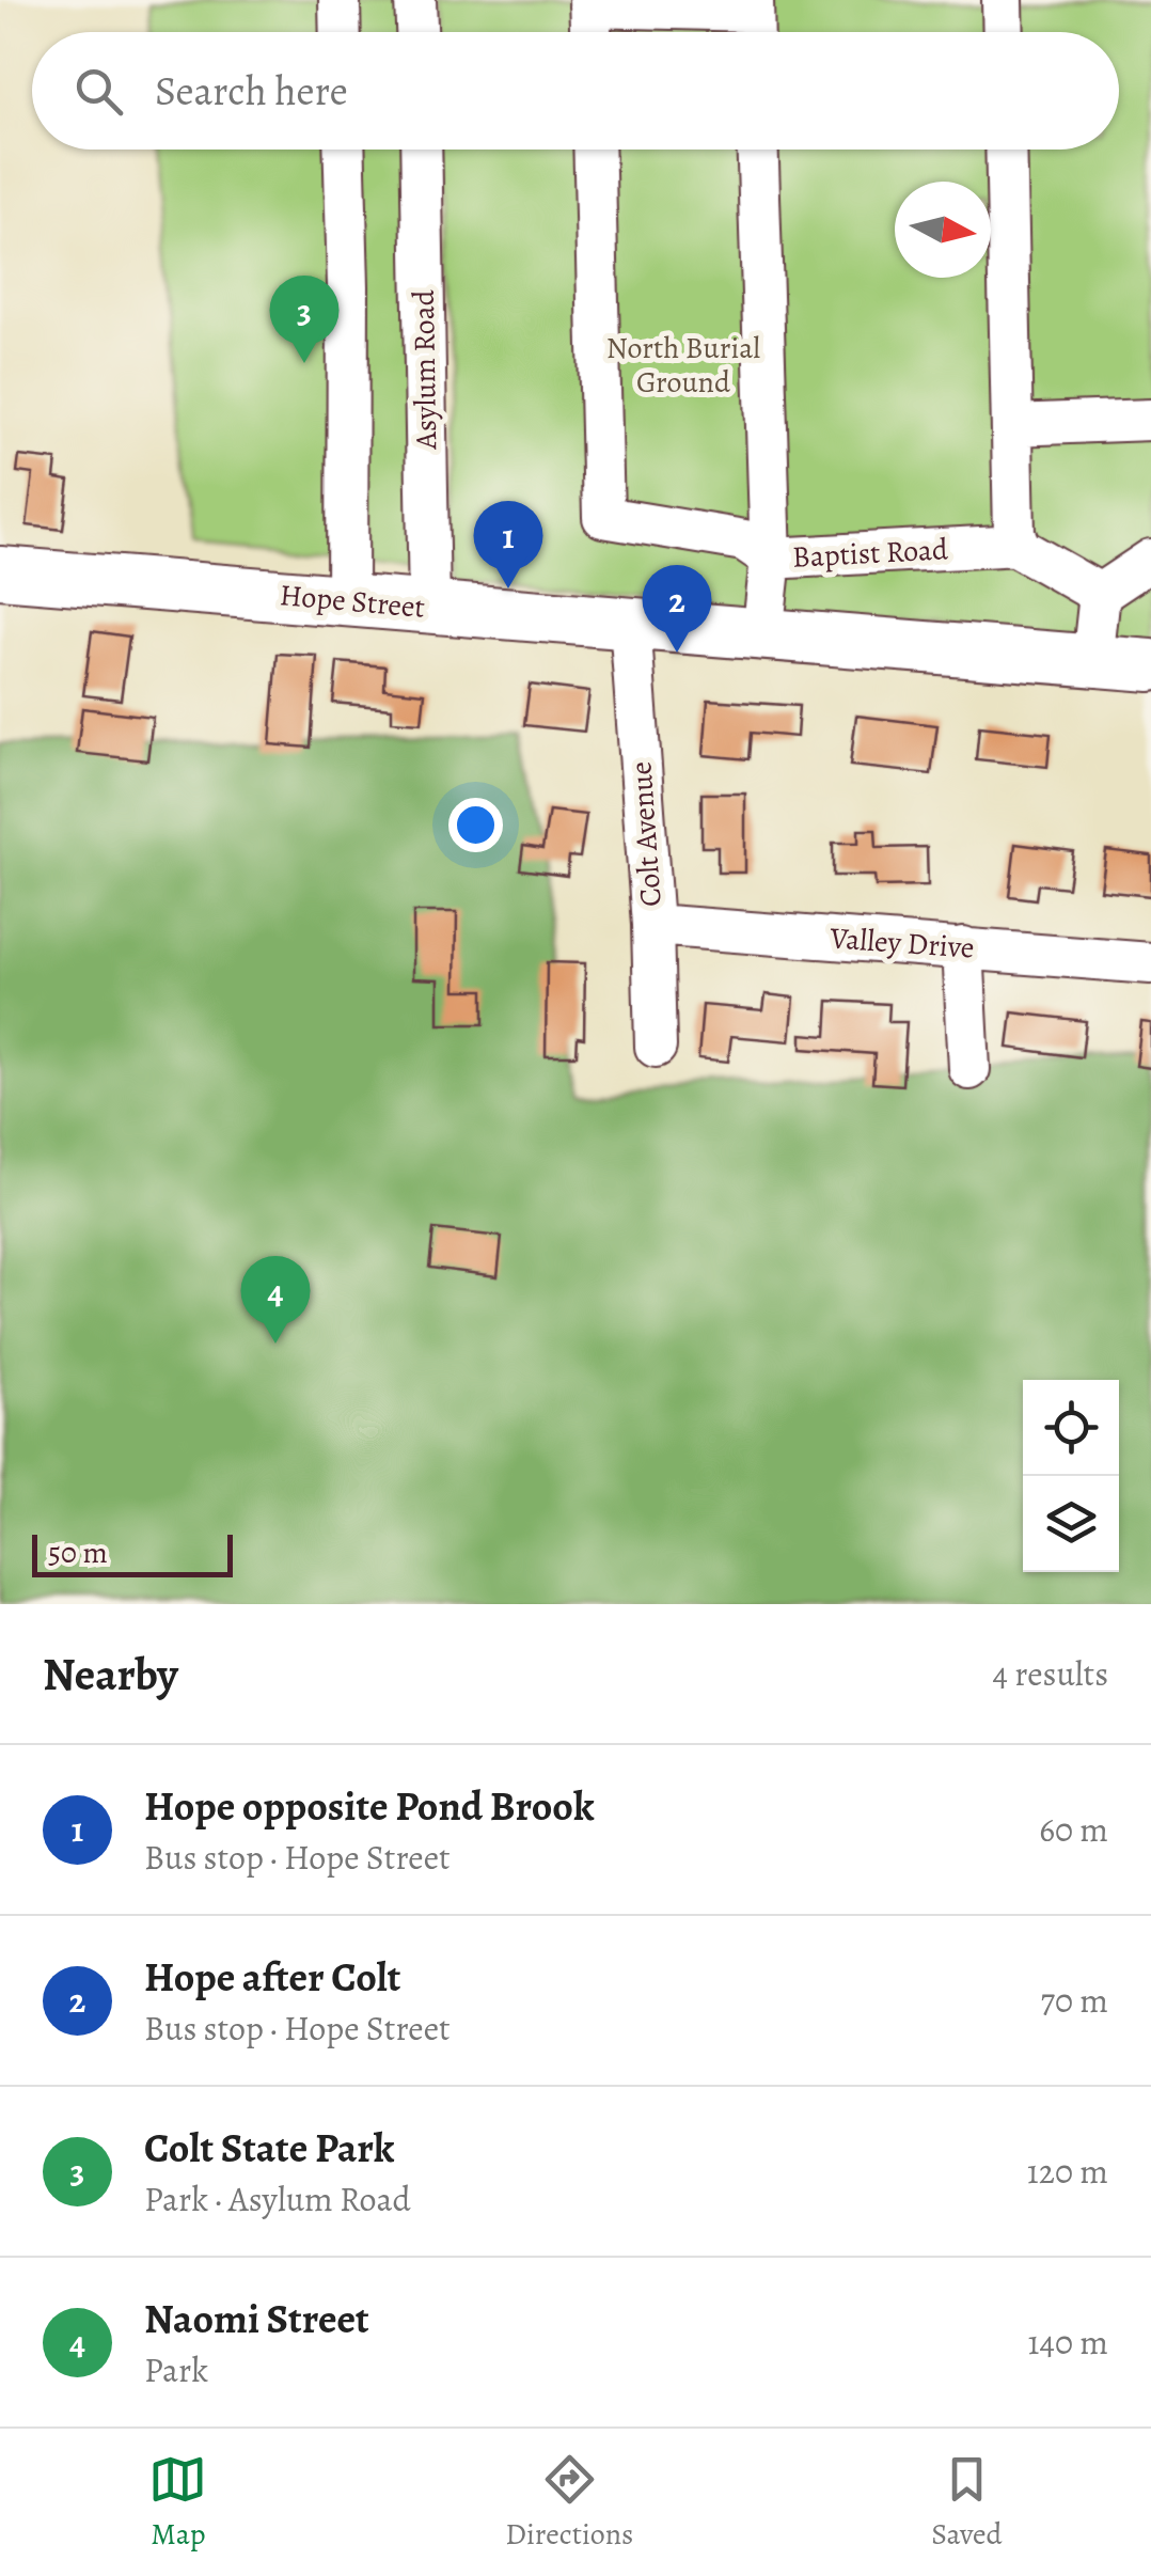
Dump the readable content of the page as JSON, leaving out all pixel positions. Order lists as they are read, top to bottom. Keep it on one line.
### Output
{"streets":{"main road":["Hope Street"],"street":["Asylum Road","Baptist Road","Colt Avenue","Valley Drive"]},"crossings":[["Asylum Road","Hope Street"],["Hope Street","Colt Avenue"],["Colt Avenue","Valley Drive"]],"parks":["North Burial Ground"],"scale_bar":"50 m","north":"right","page":{"search":"Search here","pins":["3","1","2","4"],"scale":"50 m","heading":["Nearby","4 results"],"list":[{"mark":"1","name":"Hope opposite Pond Brook","note":"Bus stop · Hope Street","value":"60 m"},{"mark":"2","name":"Hope after Colt","note":"Bus stop · Hope Street","value":"70 m"},{"mark":"3","name":"Colt State Park","note":"Park · Asylum Road","value":"120 m"},{"mark":"4","name":"Naomi Street","note":"Park","value":"140 m"}],"nav":["Map","Directions","Saved"]}}
